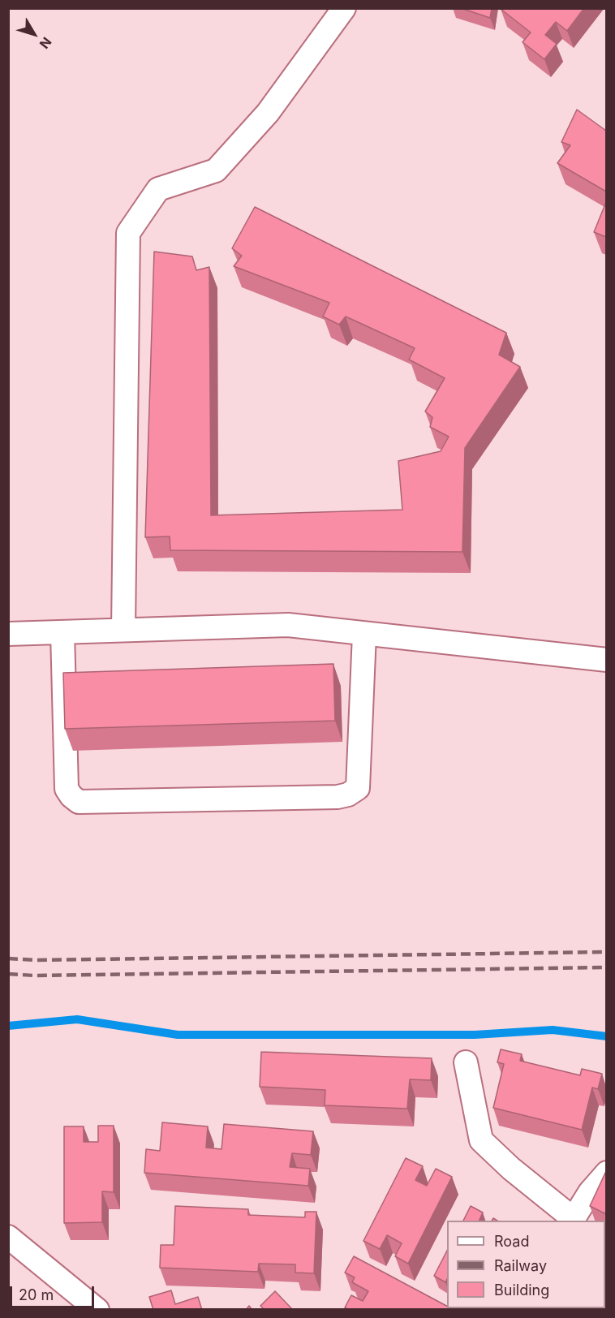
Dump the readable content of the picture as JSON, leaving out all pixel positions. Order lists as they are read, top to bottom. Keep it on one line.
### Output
{"legend":["Road","Railway","Building"],"scale_bar":"20 m","north":"bottom right"}
